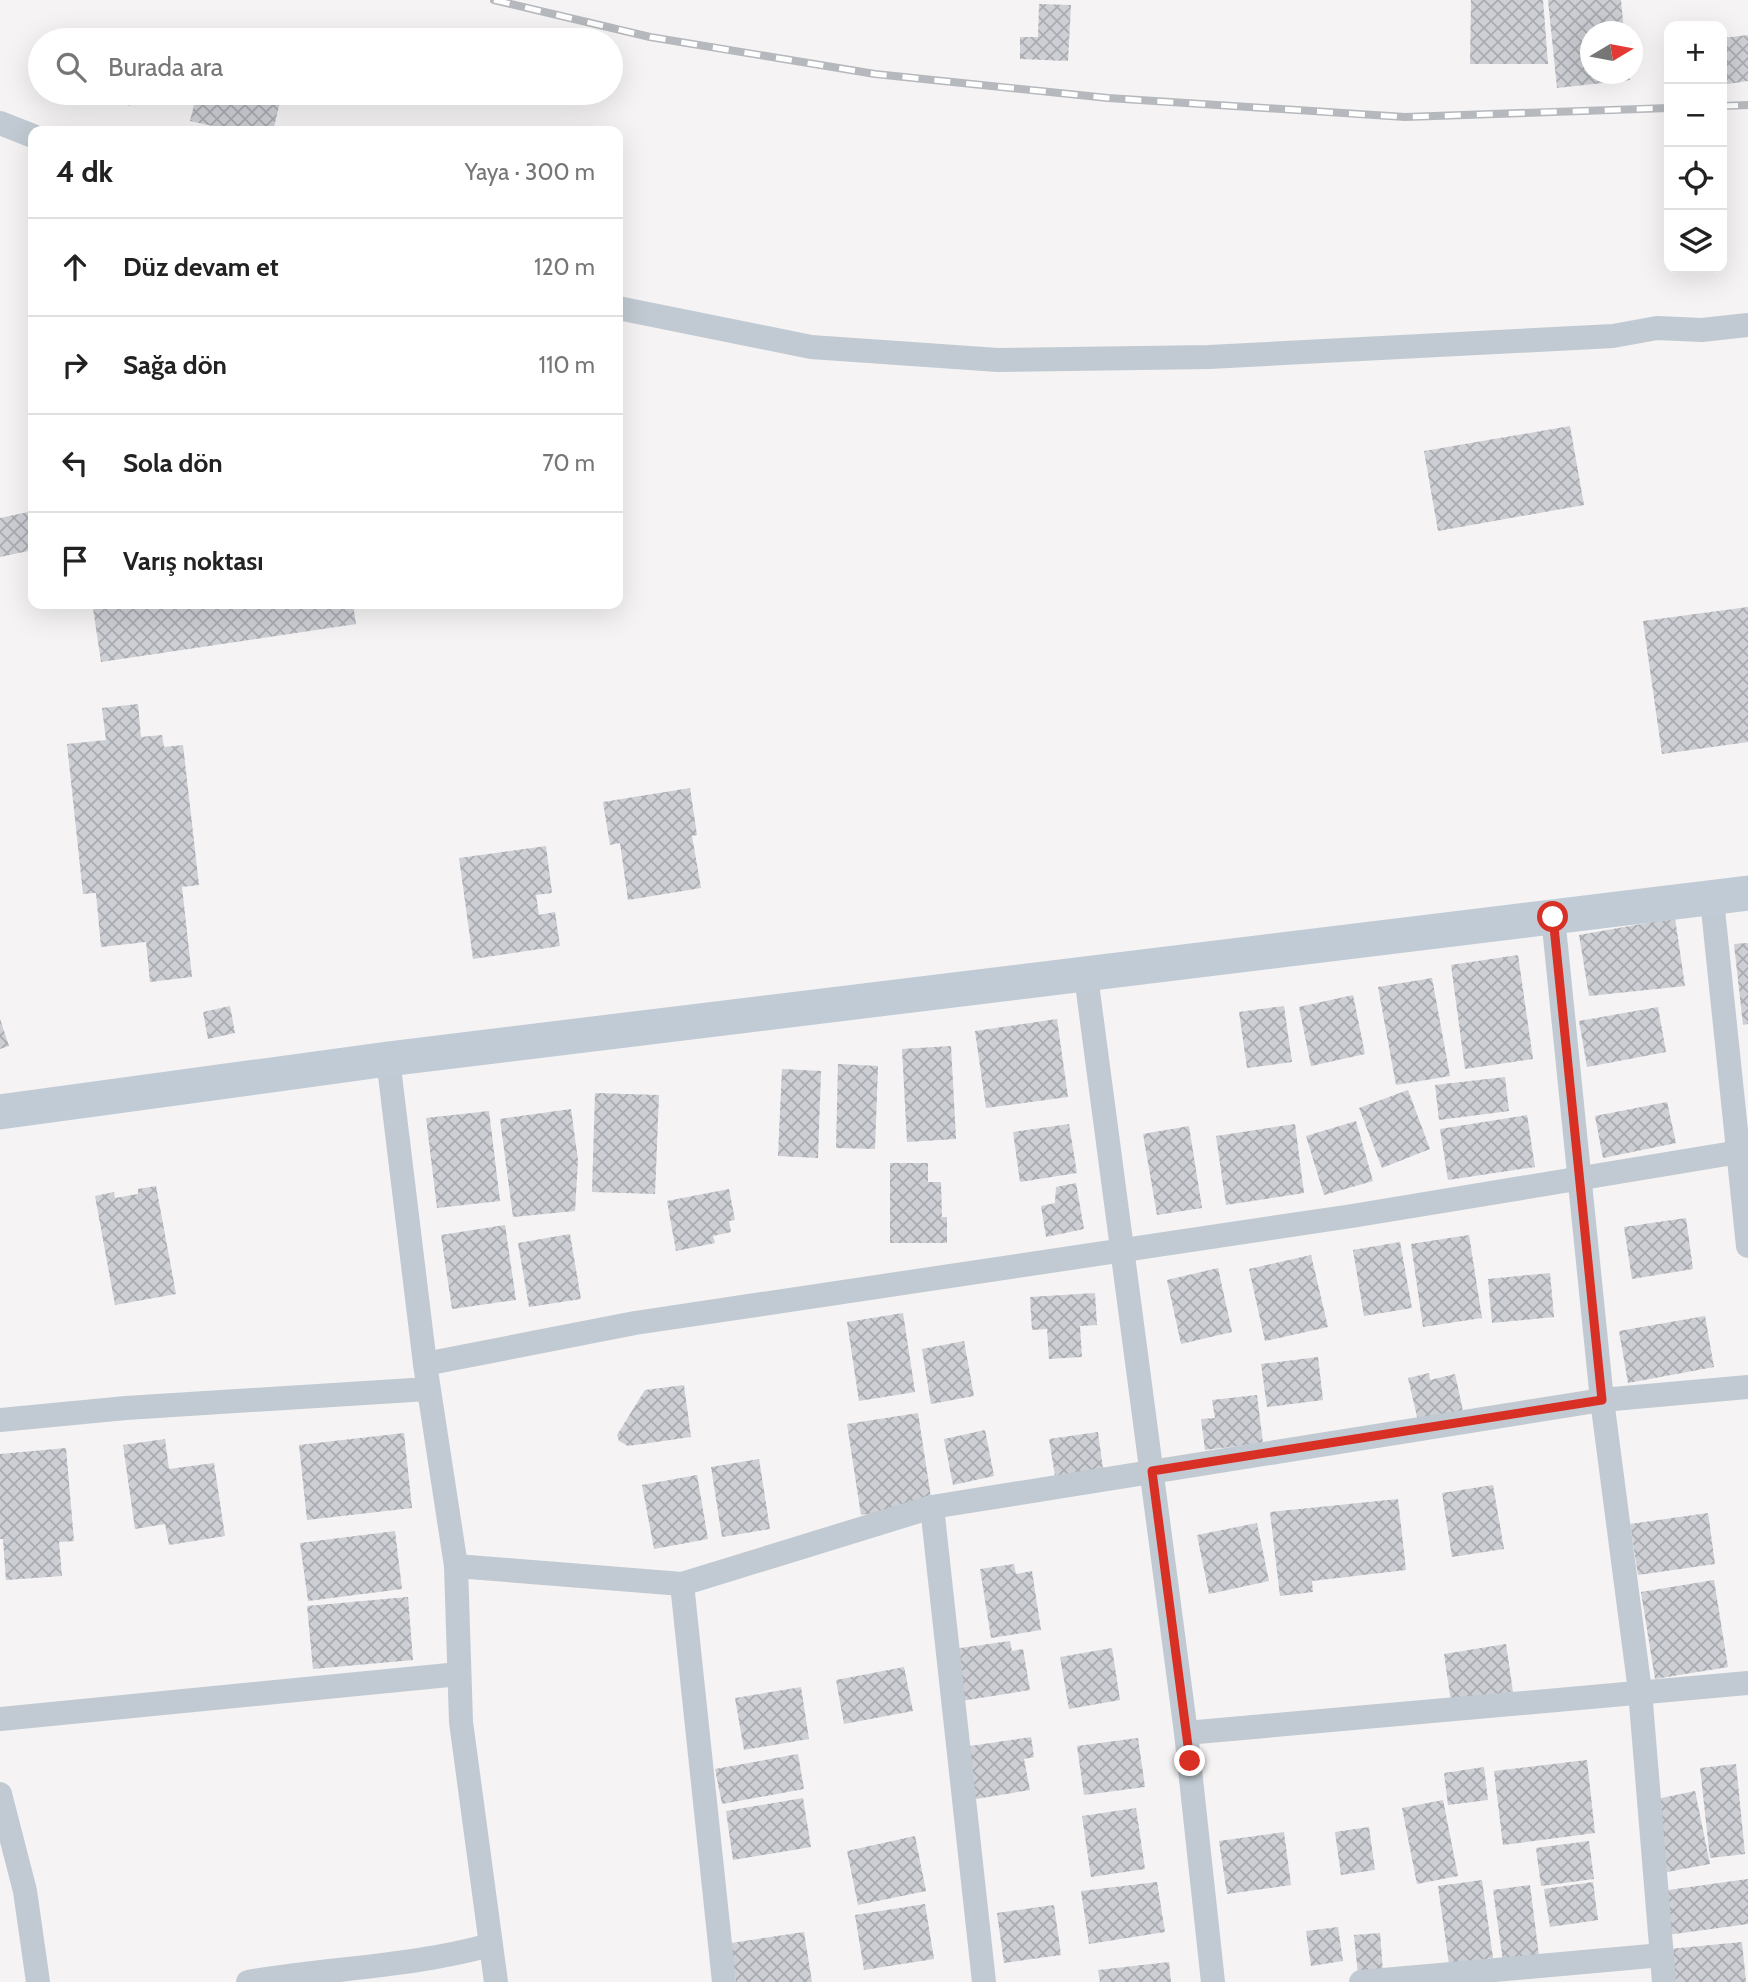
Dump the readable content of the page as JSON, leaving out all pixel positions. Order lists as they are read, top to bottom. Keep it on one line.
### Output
{"north":"right","page":{"map_buttons":["+","−"],"search":"Burada ara","heading":["4 dk","Yaya · 300 m"],"list":[["Düz devam et","120 m"],["Sağa dön","110 m"],["Sola dön","70 m"],"Varış noktası"]}}
